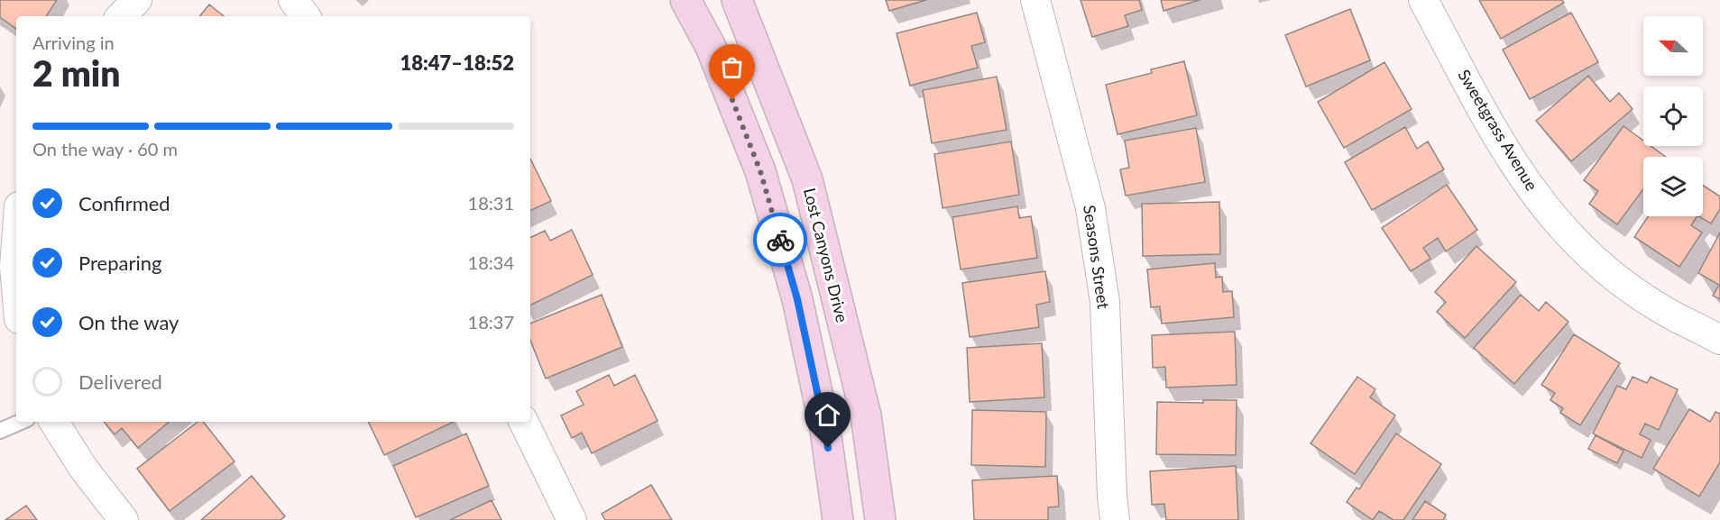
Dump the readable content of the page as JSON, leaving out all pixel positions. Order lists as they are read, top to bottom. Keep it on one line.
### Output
{"streets":{"street":["Sweetgrass Avenue","Lost Canyons Drive","Seasons Street"]},"north":"left","page":{"heading":["2 min","Arriving in","18:47–18:52"],"bar":"On the way · 60 m","list":[["Confirmed","18:31"],["Preparing","18:34"],["On the way","18:37"],"Delivered"]}}
